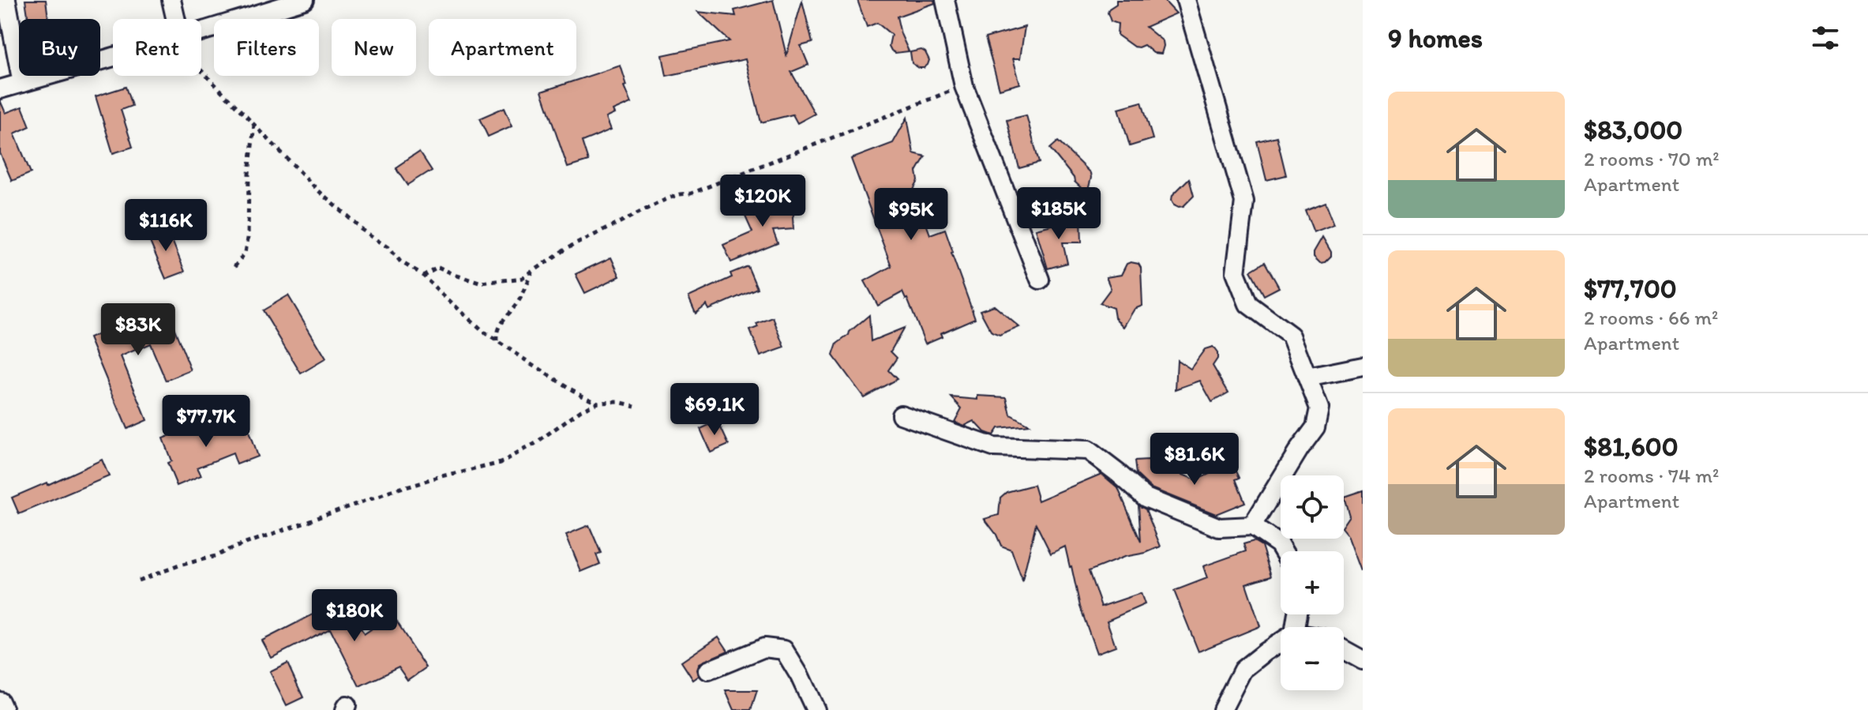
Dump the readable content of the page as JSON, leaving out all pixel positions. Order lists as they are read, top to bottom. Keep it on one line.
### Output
{"page":{"heading":"9 homes","chip":["Buy","Rent","Filters","New","Apartment"],"list":[{"name":"$83,000","note":"2 rooms · 70 m² · Apartment"},{"name":"$77,700","note":"2 rooms · 66 m² · Apartment"},{"name":"$81,600","note":"2 rooms · 74 m² · Apartment"}],"price":["$120K","$185K","$95K","$116K","$83K","$69.1K","$77.7K","$81.6K","$180K"],"map_buttons":["+","−"]}}
